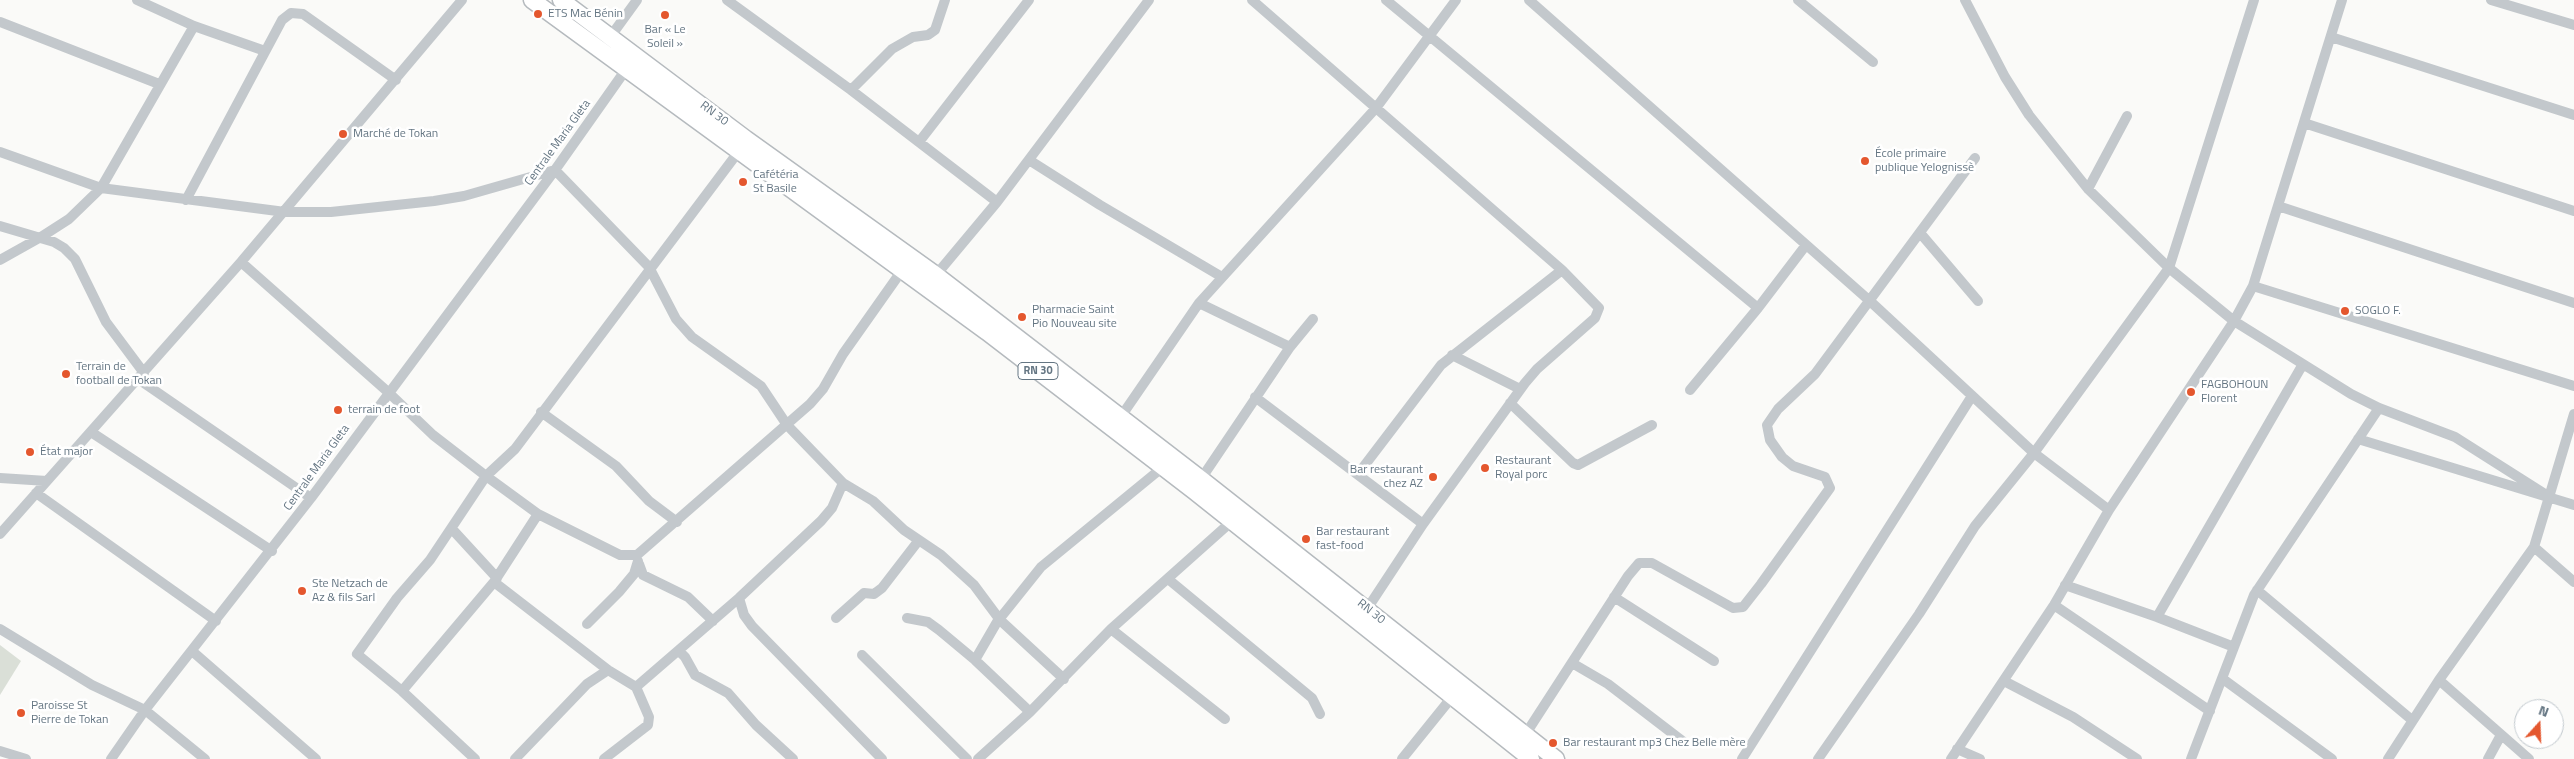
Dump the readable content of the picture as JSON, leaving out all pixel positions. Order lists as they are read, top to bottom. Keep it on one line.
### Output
{"streets":{"main road":["RN 30"],"street":["Centrale Maria Gleta"]},"crossings":[["RN 30","Centrale Maria Gleta"]],"places":["ETS Mac Bénin","Bar « Le Soleil »","Marché de Tokan","École primaire publique Yelognissè","Cafétéria St Basile","SOGLO F.","Pharmacie Saint Pio Nouveau site","Terrain de football de Tokan","FAGBOHOUN Florent","terrain de foot","État major","Restaurant Royal porc","Bar restaurant chez AZ","Bar restaurant fast-food","Ste Netzach de Az & fils Sarl","Paroisse St Pierre de Tokan","Bar restaurant mp3 Chez Belle mère"],"north":"top"}
